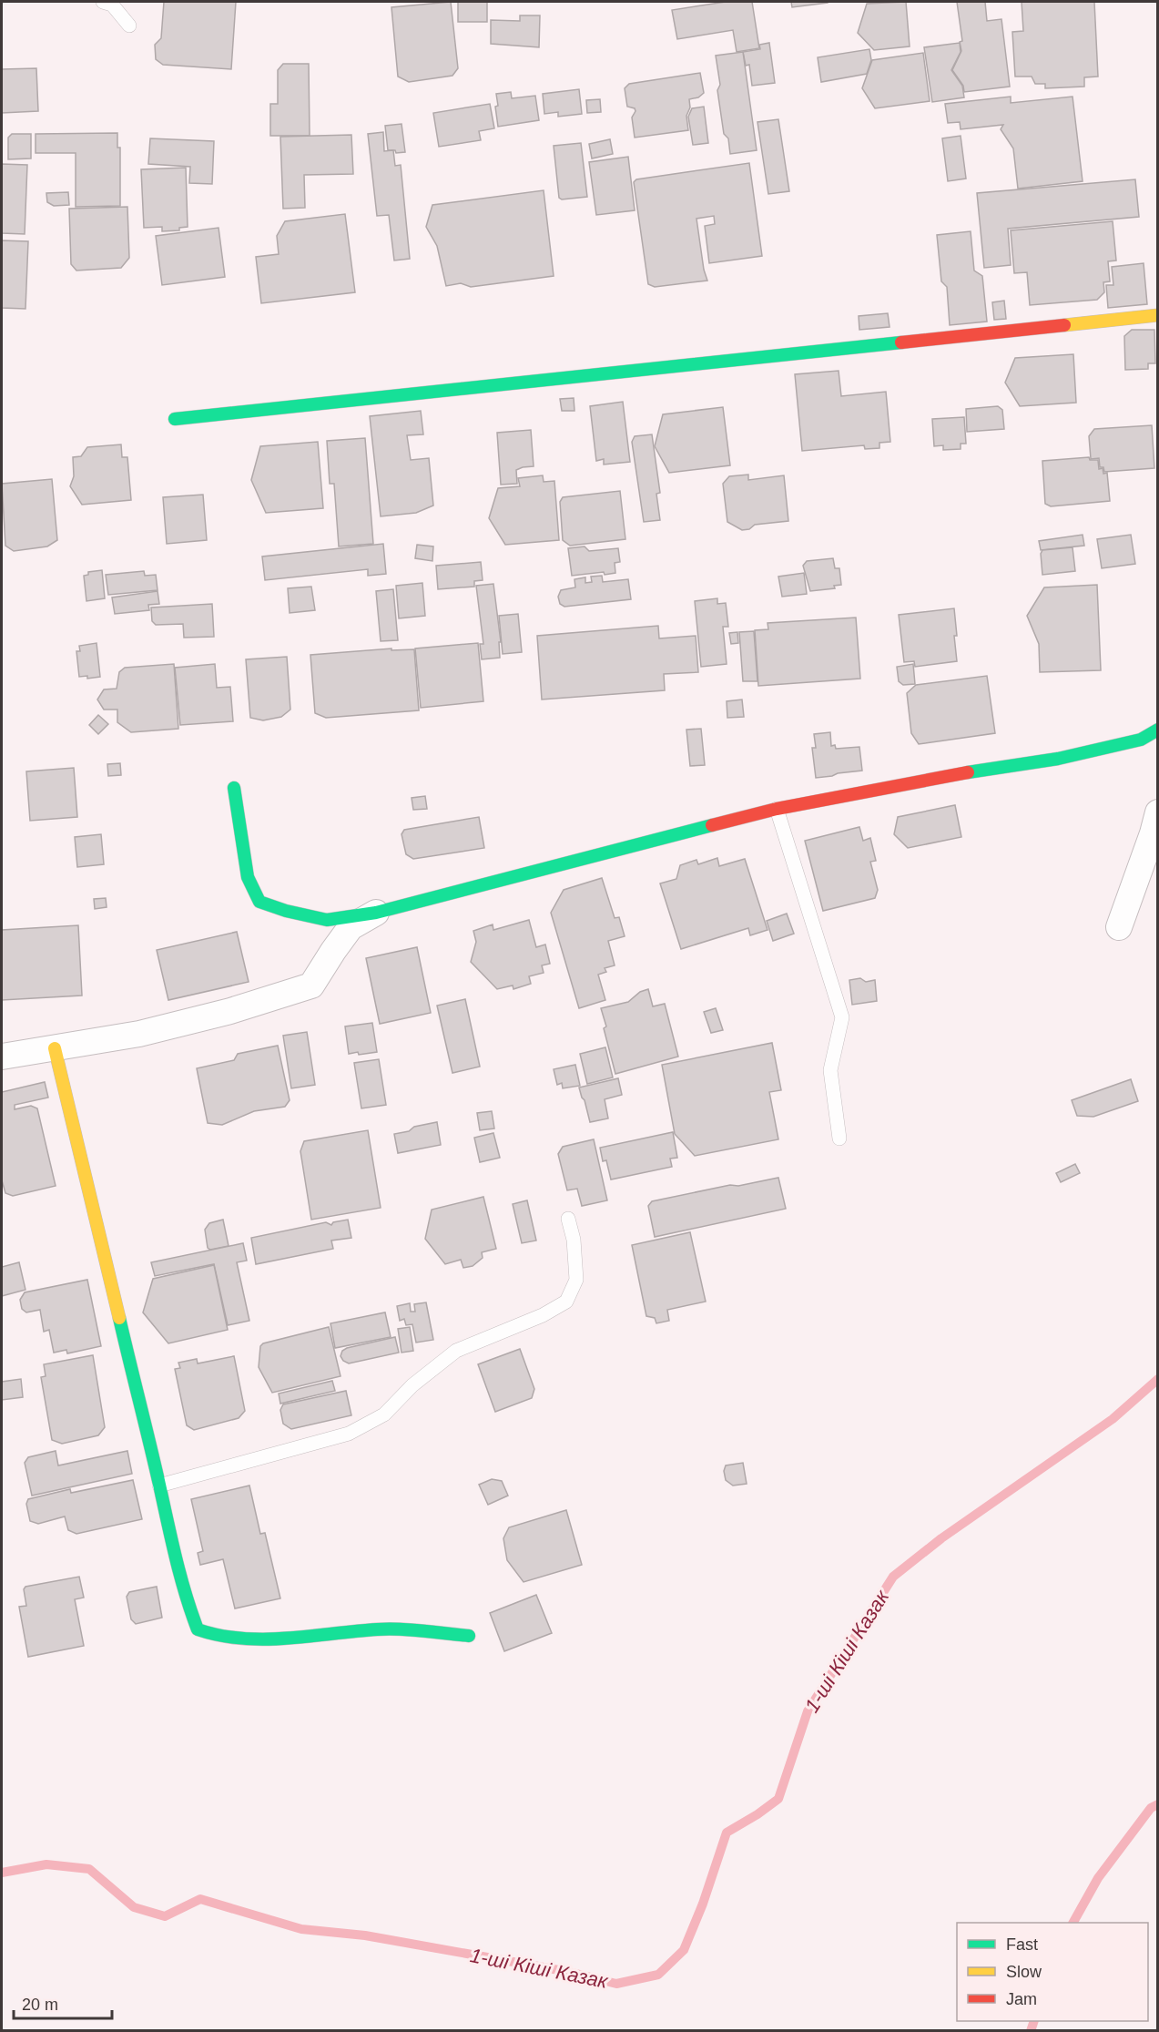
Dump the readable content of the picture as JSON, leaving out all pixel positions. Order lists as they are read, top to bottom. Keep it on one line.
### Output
{"water":["1-ші Кіші Казак"],"legend":["Fast","Slow","Jam"],"scale_bar":"20 m"}
